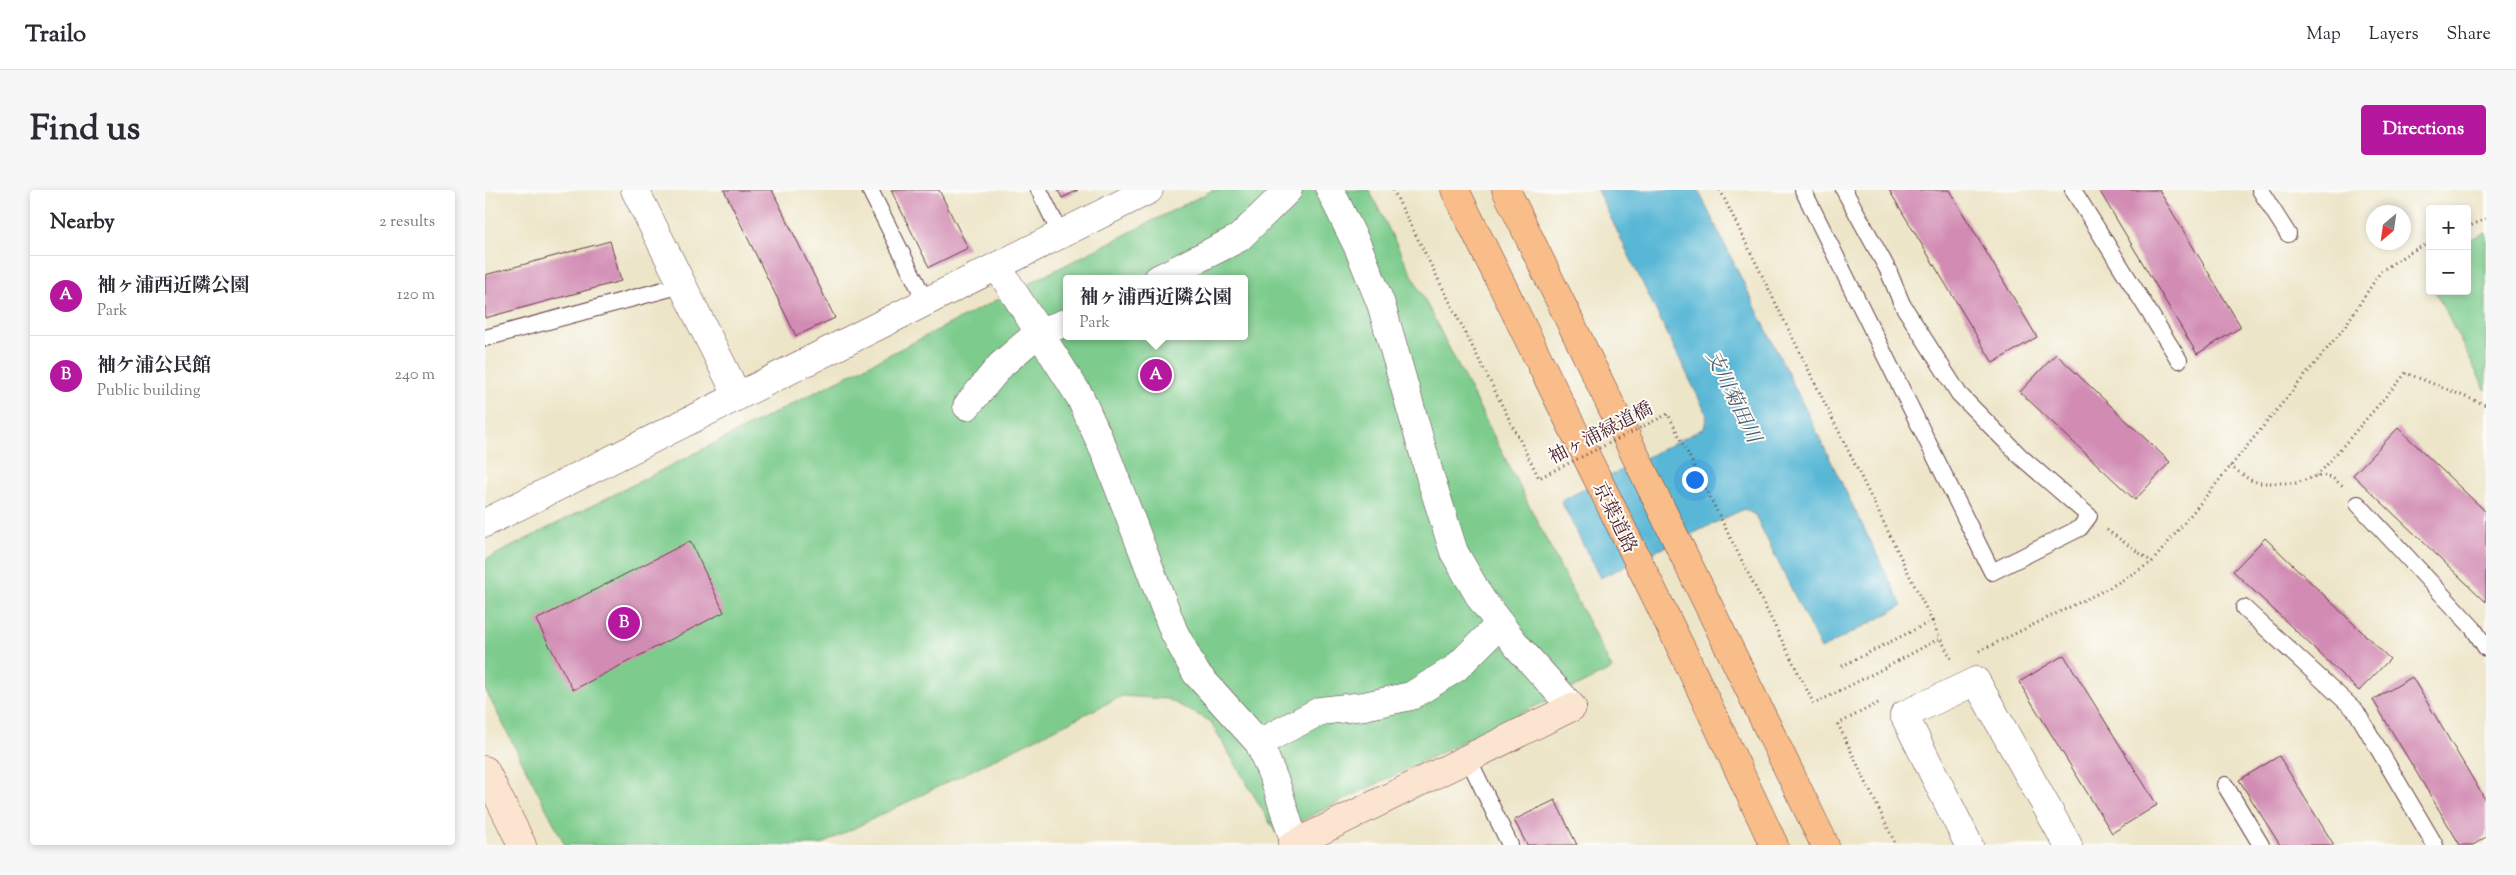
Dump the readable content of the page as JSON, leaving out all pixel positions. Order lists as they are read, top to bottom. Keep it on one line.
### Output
{"streets":{"highway":["京葉道路"],"path":["袖ヶ浦緑道橋"]},"water":["支川菊田川"],"north":"bottom left","page":{"header":"Trailo","nav":["Map","Layers","Share"],"title":"Find us","buttons":"Directions","heading":["Nearby","2 results"],"map_buttons":["+","−"],"list":[{"mark":"A","name":"袖ヶ浦西近隣公園","note":"Park","value":"120 m"},{"mark":"B","name":"袖ケ浦公民館","note":"Public building","value":"240 m"}],"popup":["袖ヶ浦西近隣公園","Park"],"pins":["A","B"]}}
